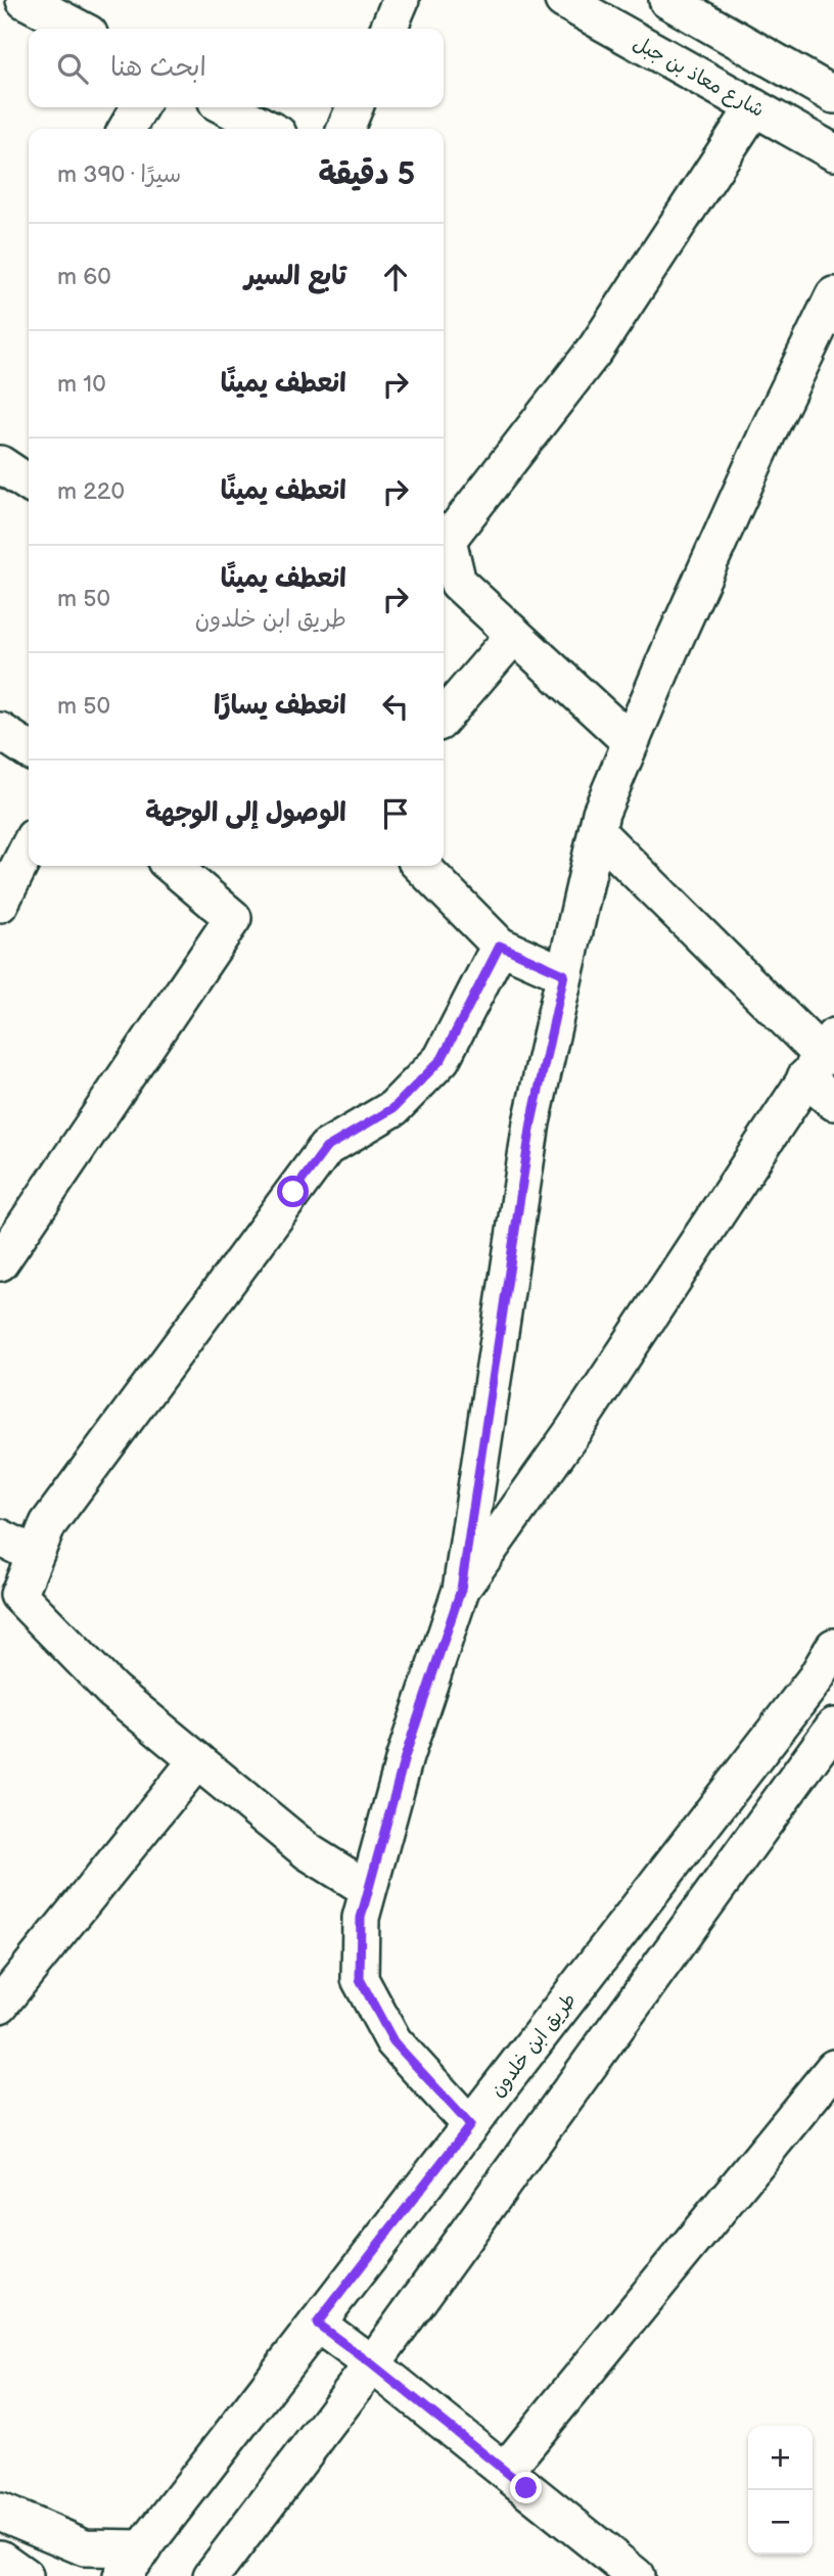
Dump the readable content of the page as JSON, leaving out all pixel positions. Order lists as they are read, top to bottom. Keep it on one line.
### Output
{"streets":{"street":["شارع معاذ بن جبل","طريق ابن خلدون"]},"page":{"search":"ابحث هنا","heading":["5 دقيقة","سيرًا · 390 m"],"list":[["تابع السير","60 m"],["انعطف يمينًا","10 m"],["انعطف يمينًا","220 m"],["انعطف يمينًا","طريق ابن خلدون","50 m"],["انعطف يسارًا","50 m"],"الوصول إلى الوجهة"],"map_buttons":["+","−"]}}
